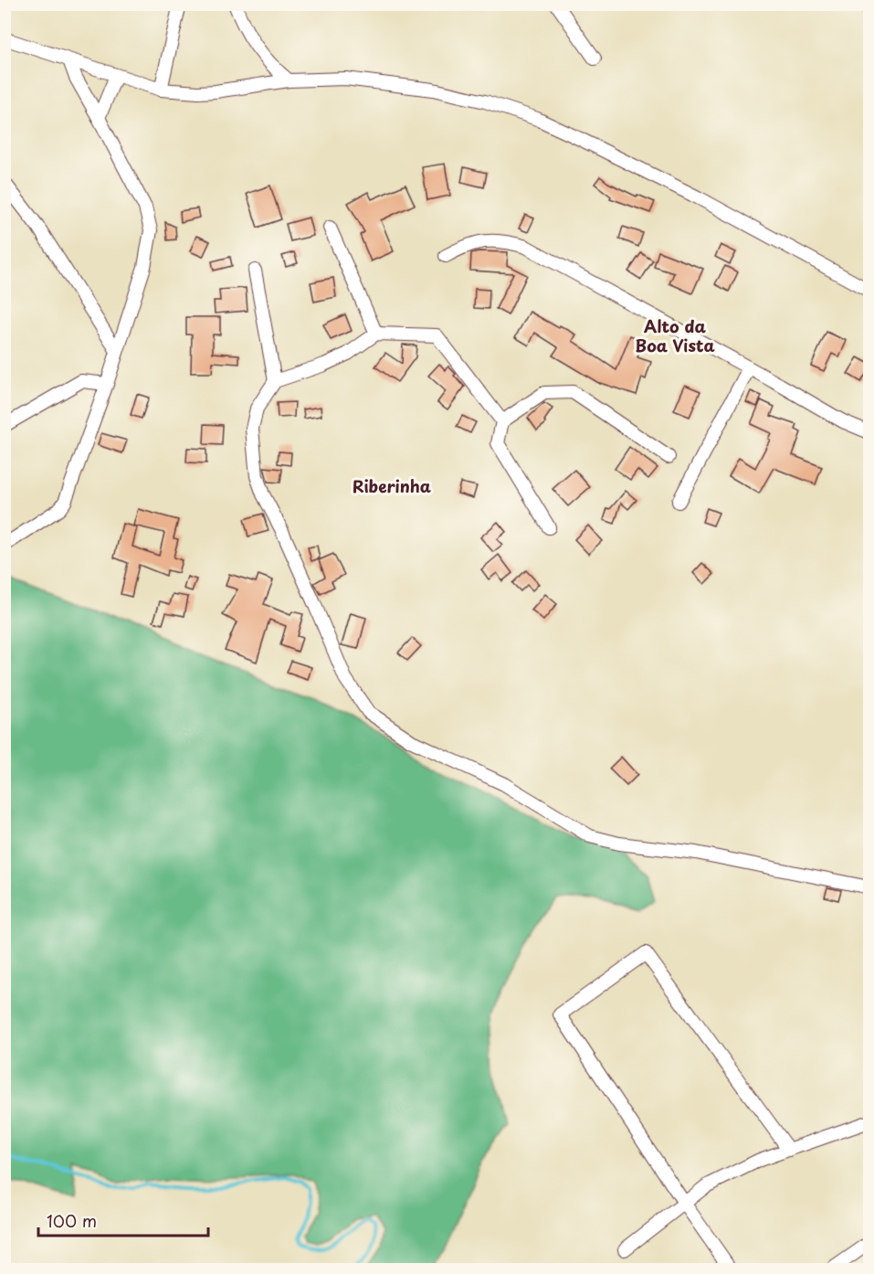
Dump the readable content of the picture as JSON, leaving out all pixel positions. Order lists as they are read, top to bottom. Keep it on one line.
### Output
{"districts":["Alto da Boa Vista","Riberinha"],"scale_bar":"100 m"}
